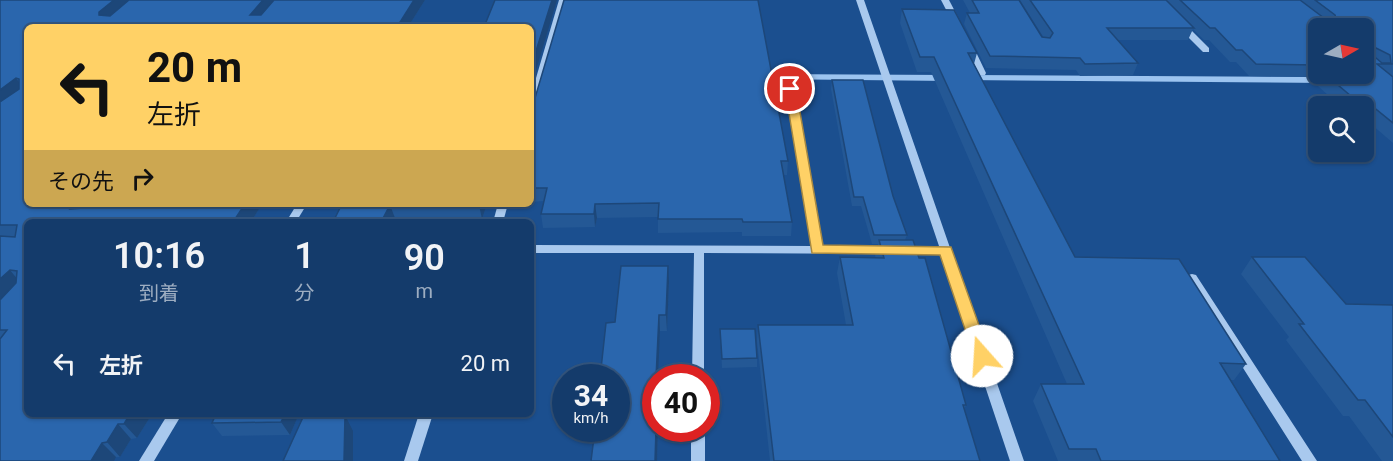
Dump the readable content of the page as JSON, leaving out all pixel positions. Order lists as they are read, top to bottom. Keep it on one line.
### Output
{"north":"right","page":{"turn":["20 m","左折"],"then":"その先","eta":["10:16","到着","1","分","90","m"],"list":[{"name":"左折","value":"20 m"}],"speed":"34 km/h","limit":"40"}}
